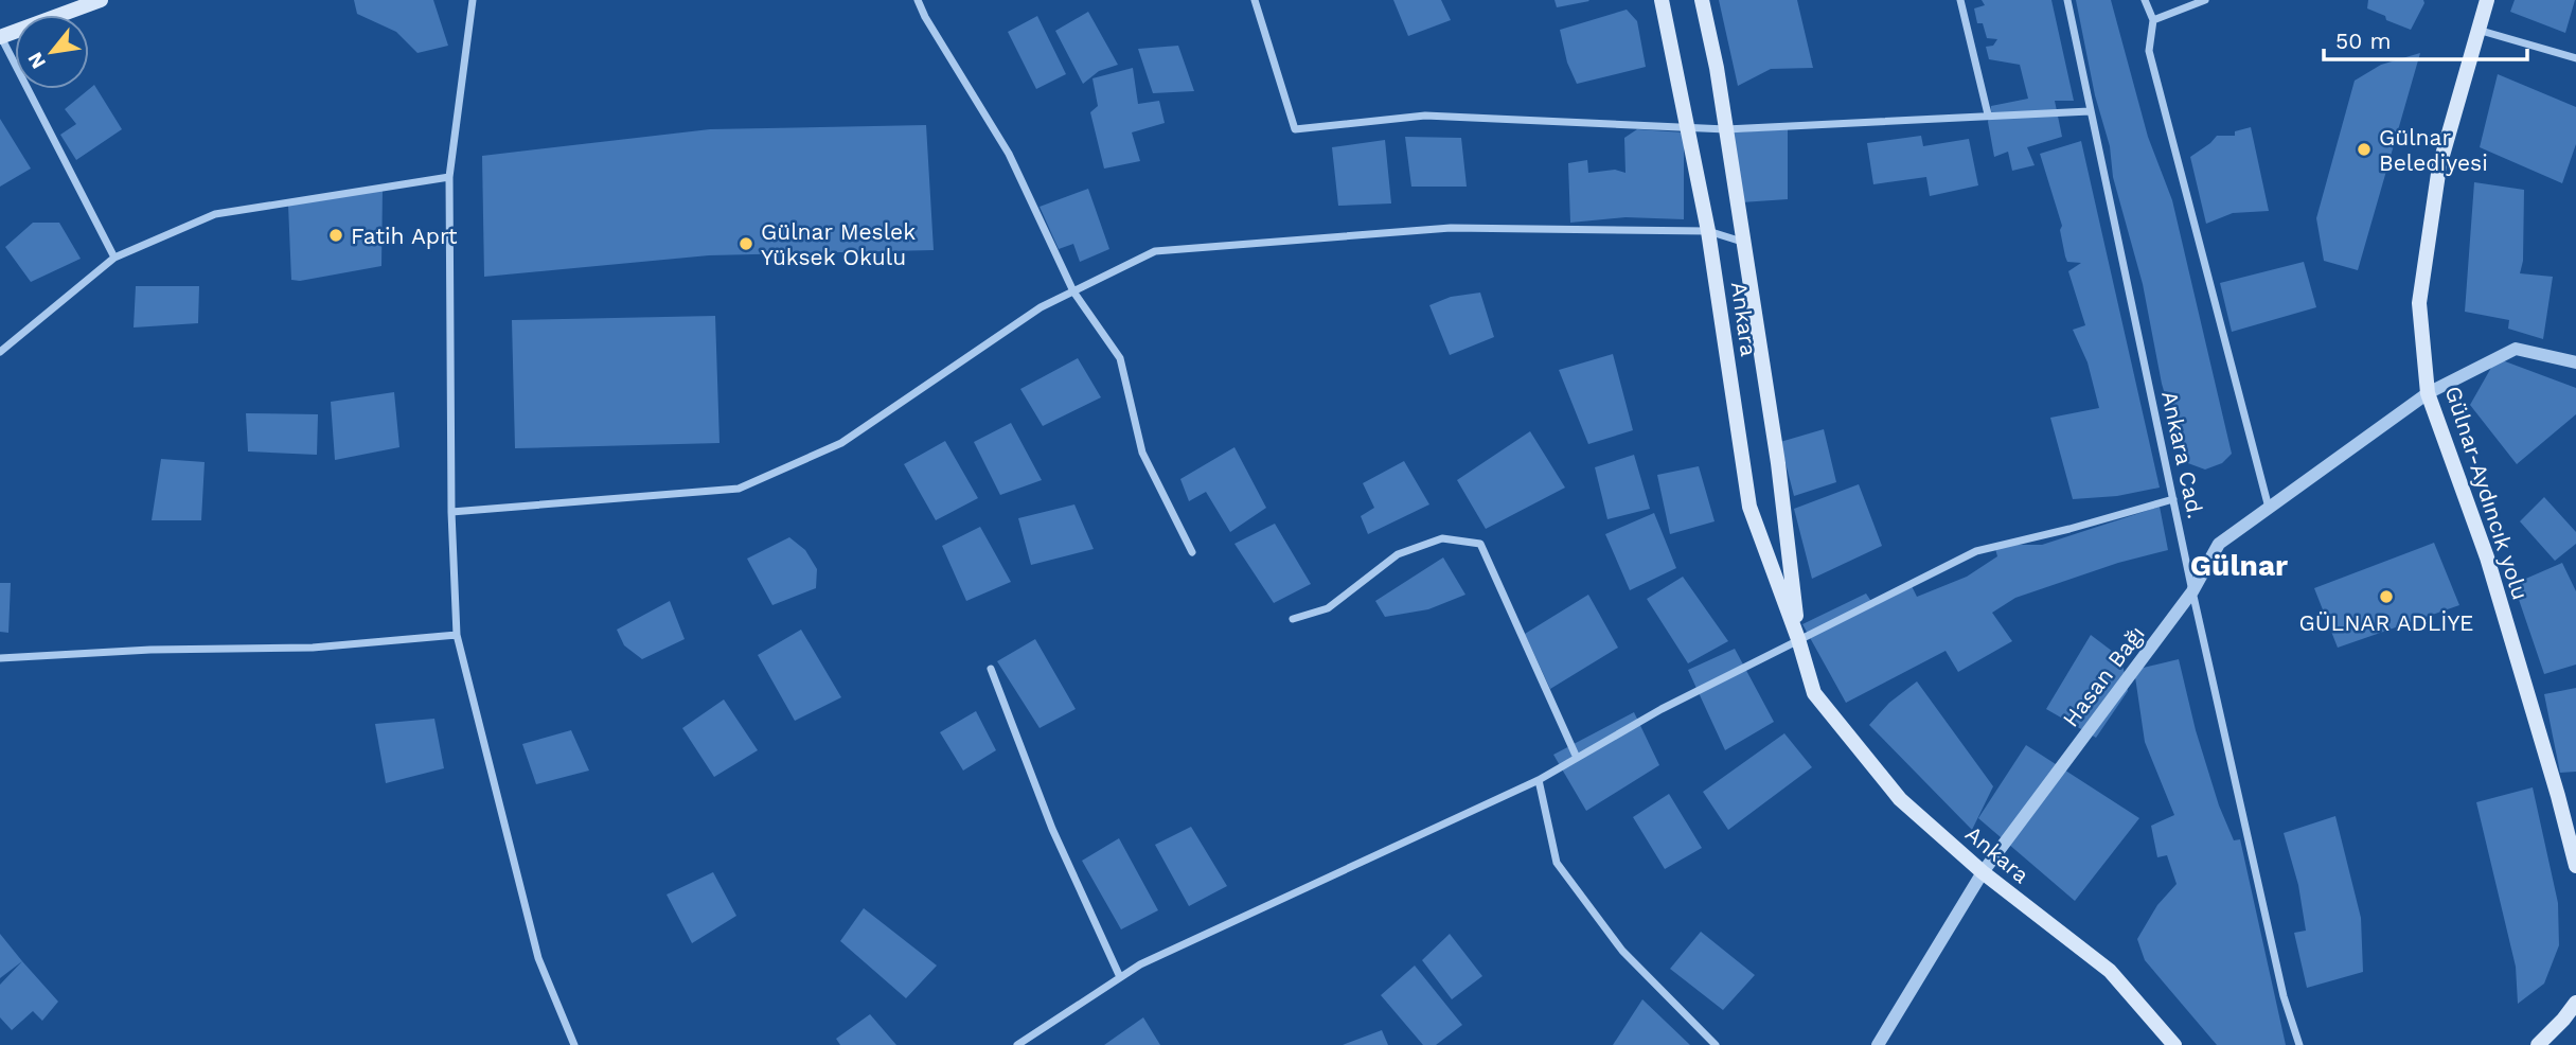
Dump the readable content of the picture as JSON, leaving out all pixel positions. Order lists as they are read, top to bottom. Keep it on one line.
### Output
{"streets":{"main road":["Ankara","Gülnar-Aydıncık yolu"],"street":["Ankara Cad.","Hasan Bağı"]},"crossings":[["Ankara","Hasan Bağı"],["Ankara Cad.","Hasan Bağı"],["Gülnar-Aydıncık yolu","Hasan Bağı"]],"districts":["Gülnar"],"places":["Gülnar Belediyesi","Fatih Aprt","Gülnar Meslek Yüksek Okulu","GÜLNAR ADLİYE"],"scale_bar":"50 m","north":"bottom left"}
